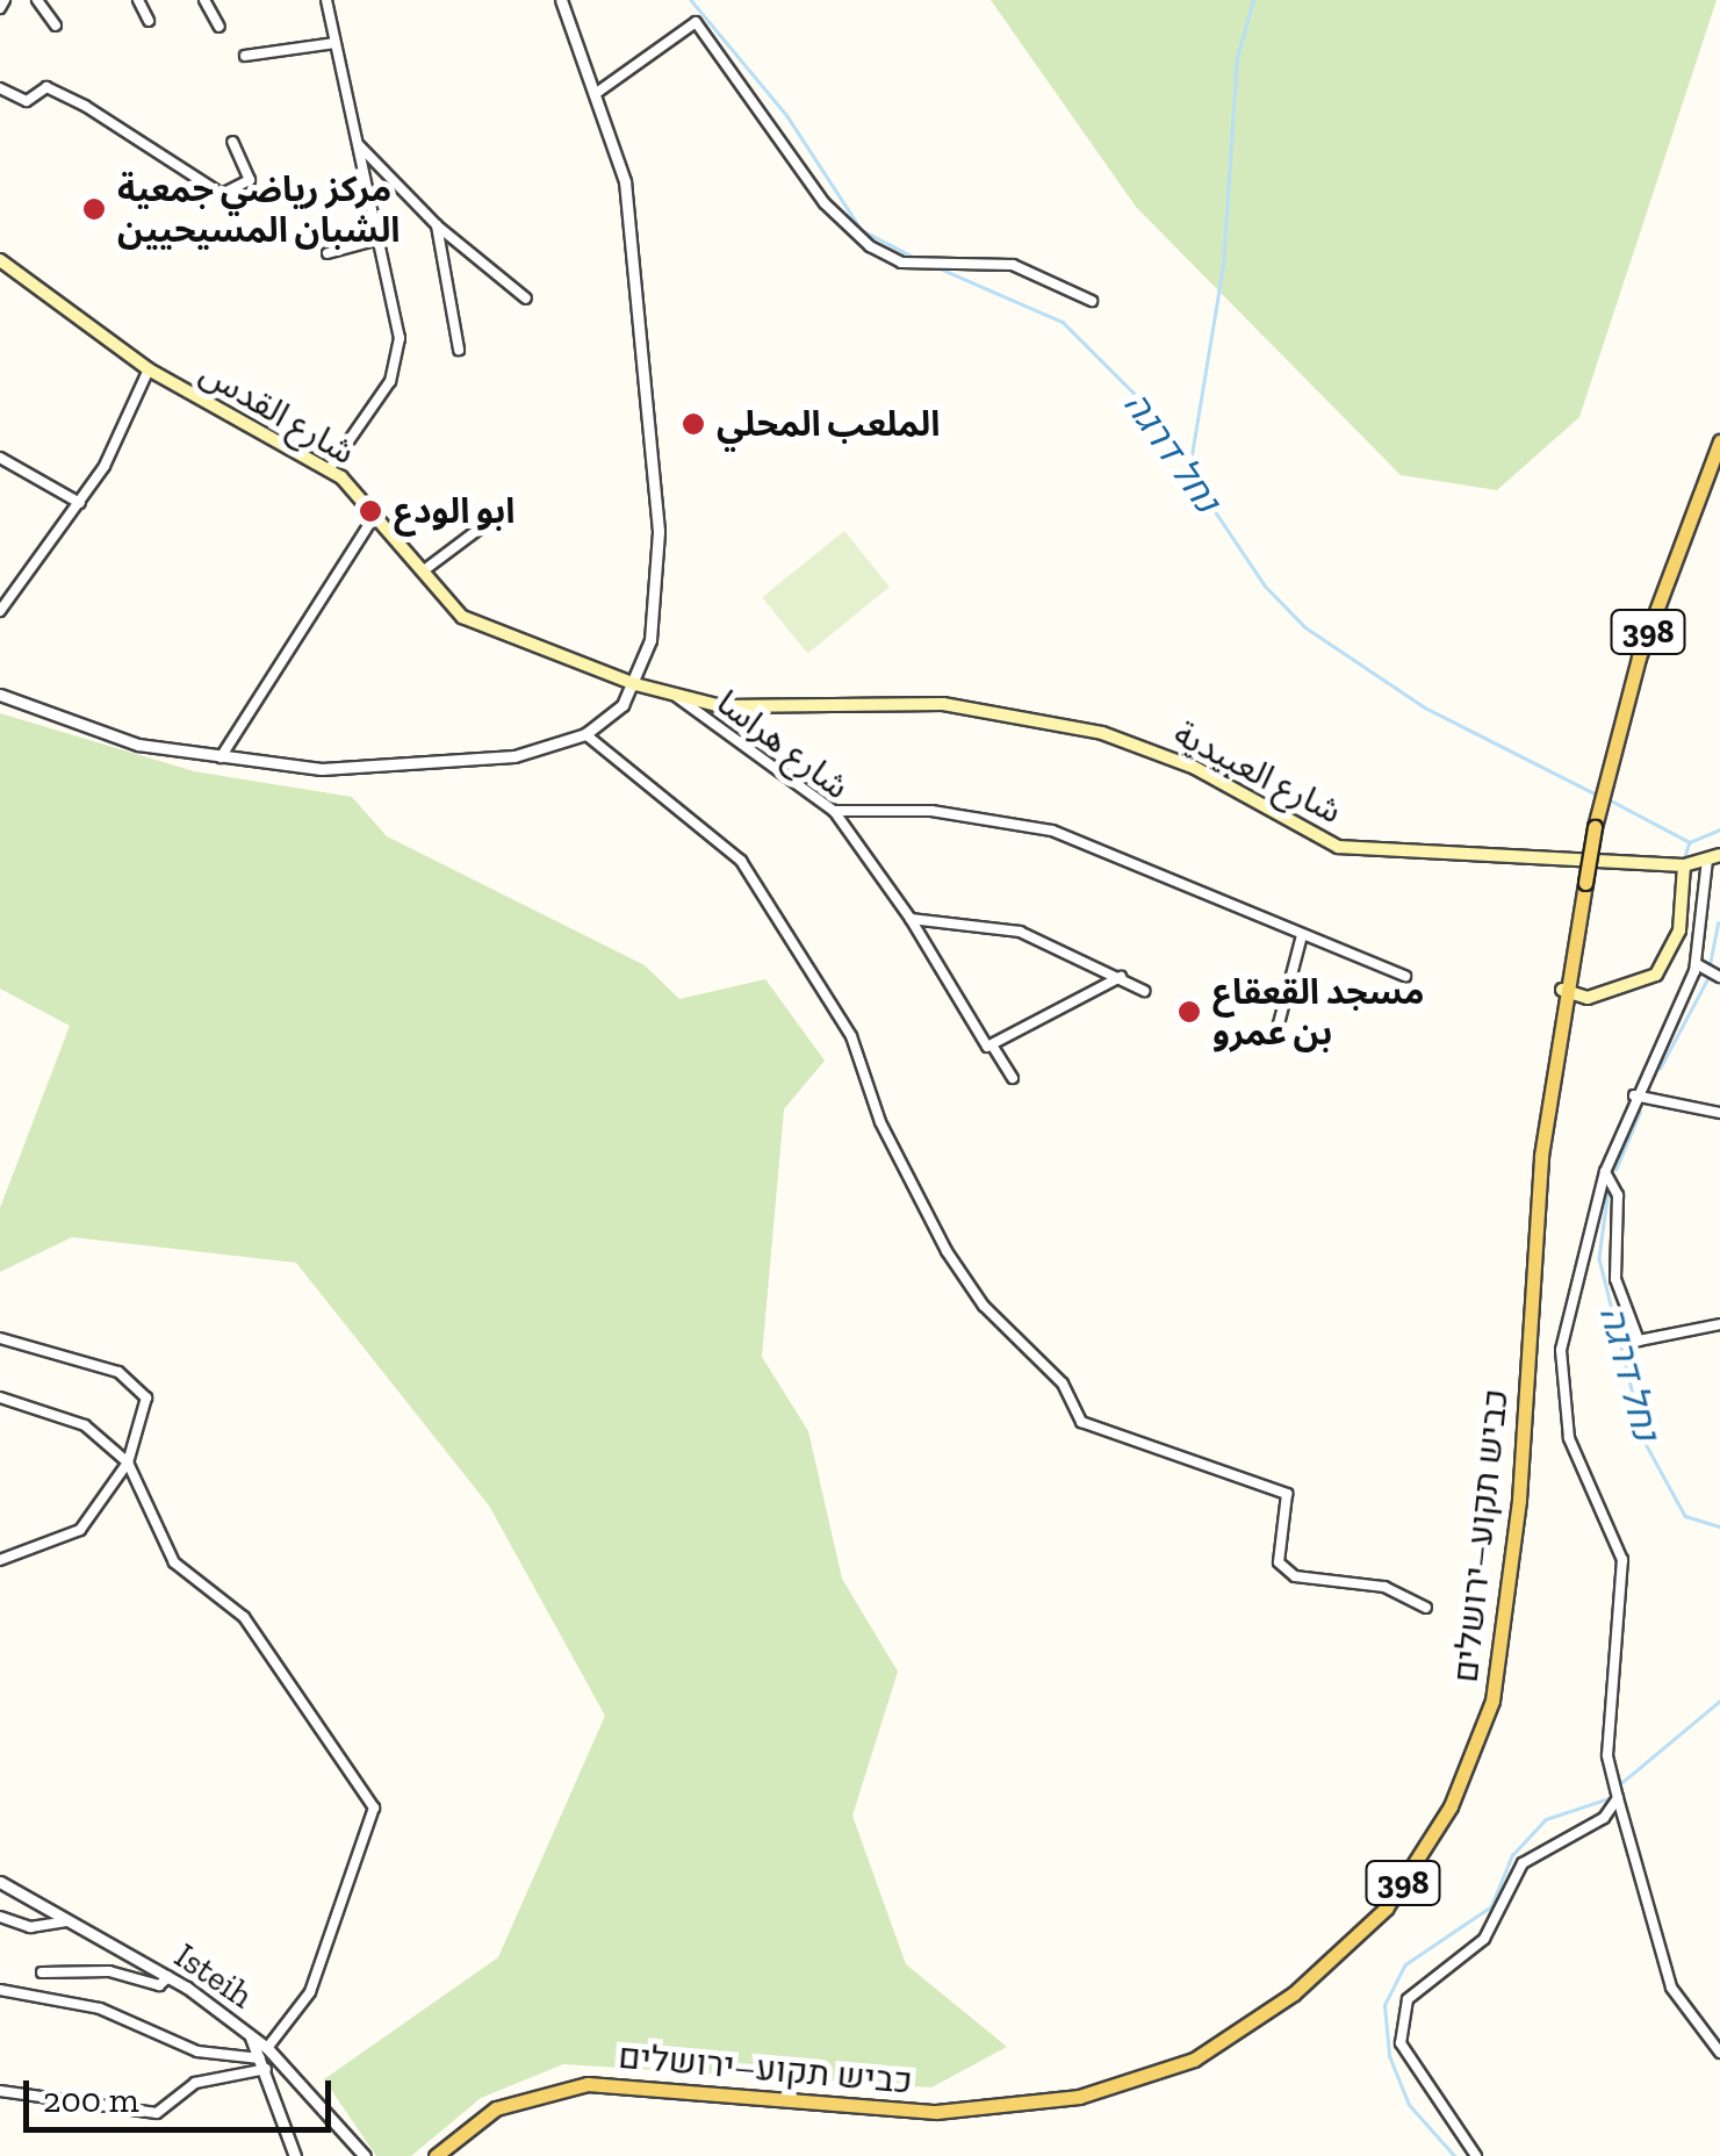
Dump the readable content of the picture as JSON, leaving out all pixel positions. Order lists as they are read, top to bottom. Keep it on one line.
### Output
{"streets":{"main road":["شارع القدس","398","شارع العبيدية","כביש תקוע–ירושלים"],"street":["شارع هراسا","Isteih"]},"crossings":[["شارع القدس","شارع العبيدية"],["شارع هراسا","شارع العبيدية"]],"water":["נחל דרגה"],"places":["مركز رياضي جمعية الشبان المسيحيين","الملعب المحلي","ابو الودع","مسجد القعقاع بن عمرو"],"scale_bar":"200 m"}
